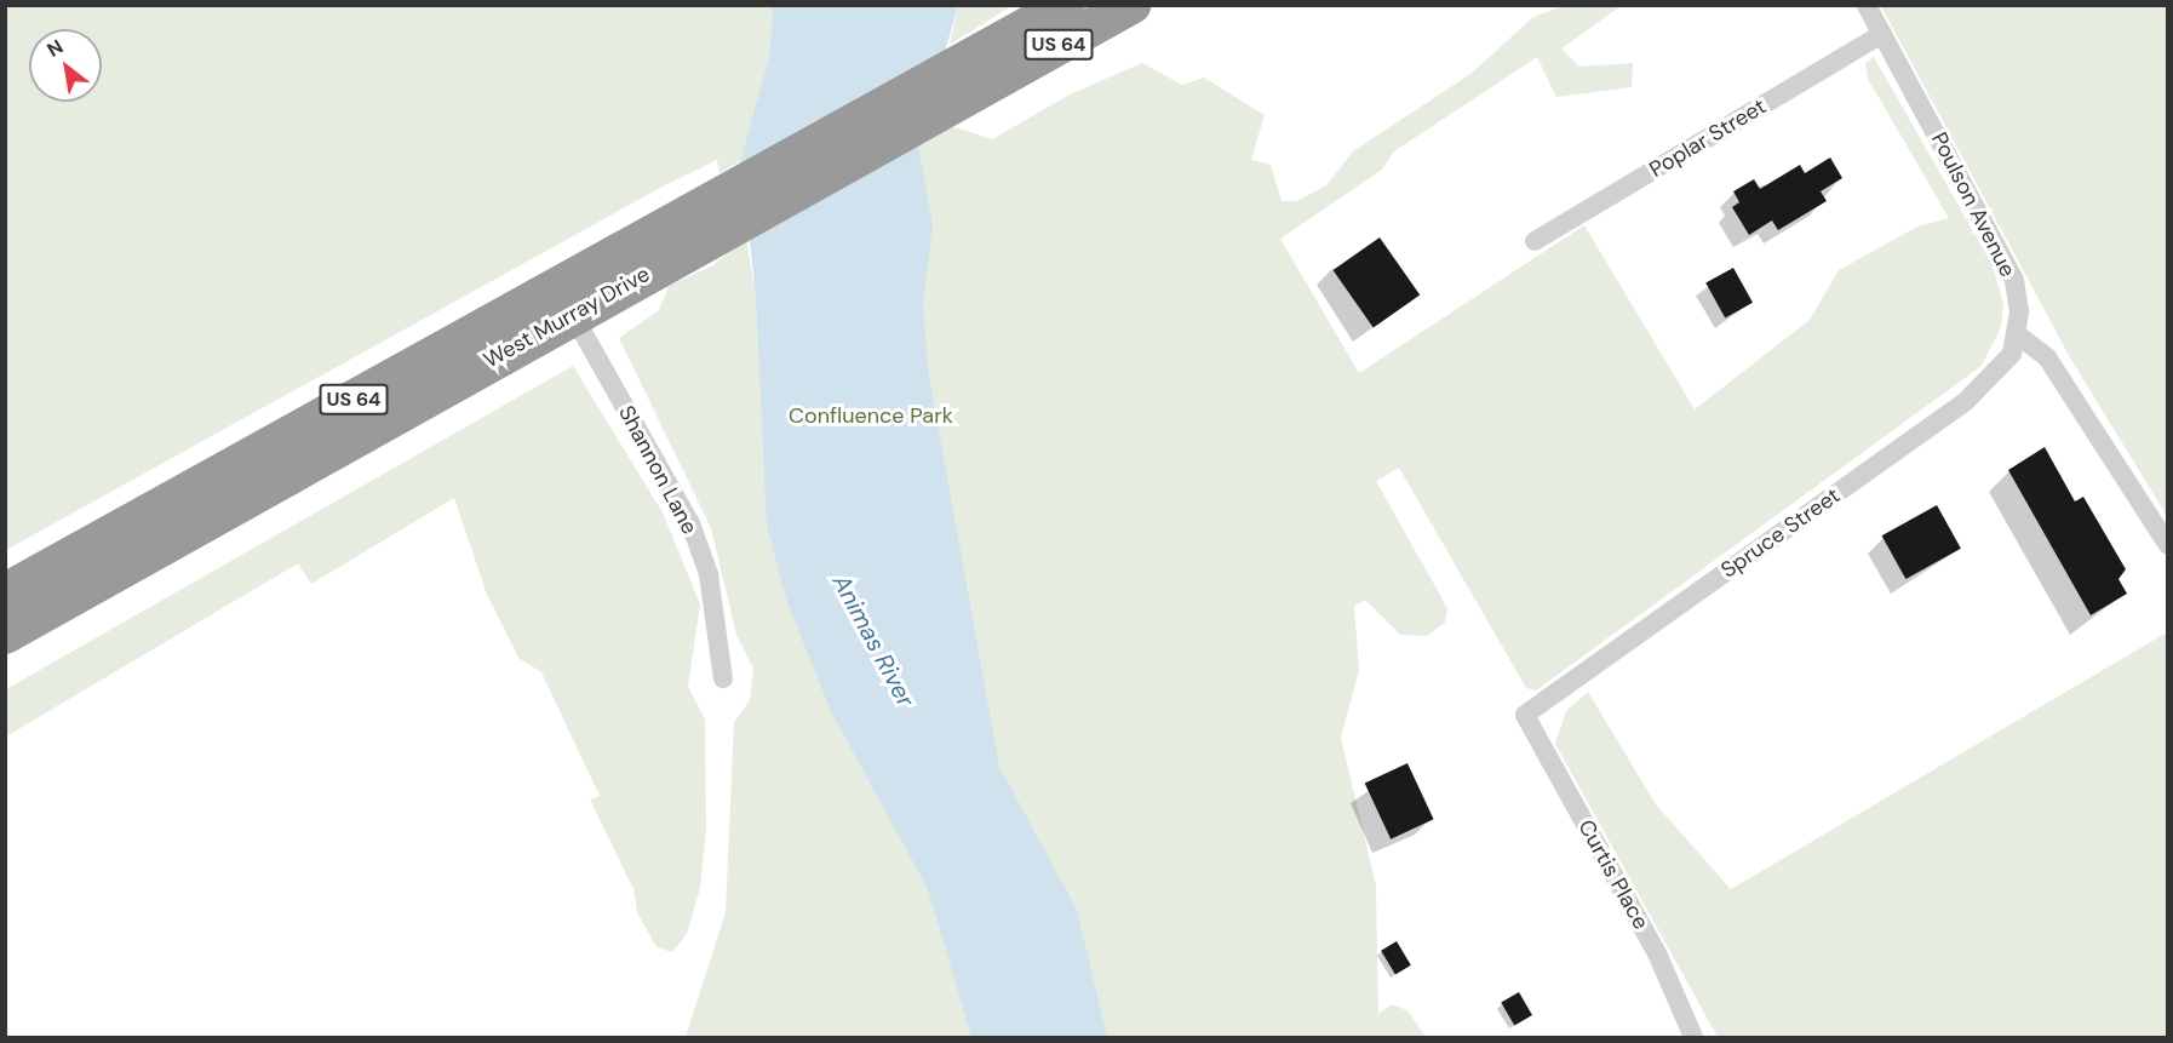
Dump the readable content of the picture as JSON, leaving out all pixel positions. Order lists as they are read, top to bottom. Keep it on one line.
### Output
{"streets":{"highway":["US 64","West Murray Drive"],"street":["Poplar Street","Poulson Avenue","Shannon Lane","Spruce Street","Curtis Place"]},"crossings":[["Poplar Street","Poulson Avenue"],["Poulson Avenue","Spruce Street"],["West Murray Drive","Shannon Lane"],["Spruce Street","Curtis Place"]],"water":["Animas River"],"parks":["Confluence Park"],"north":"top left"}
